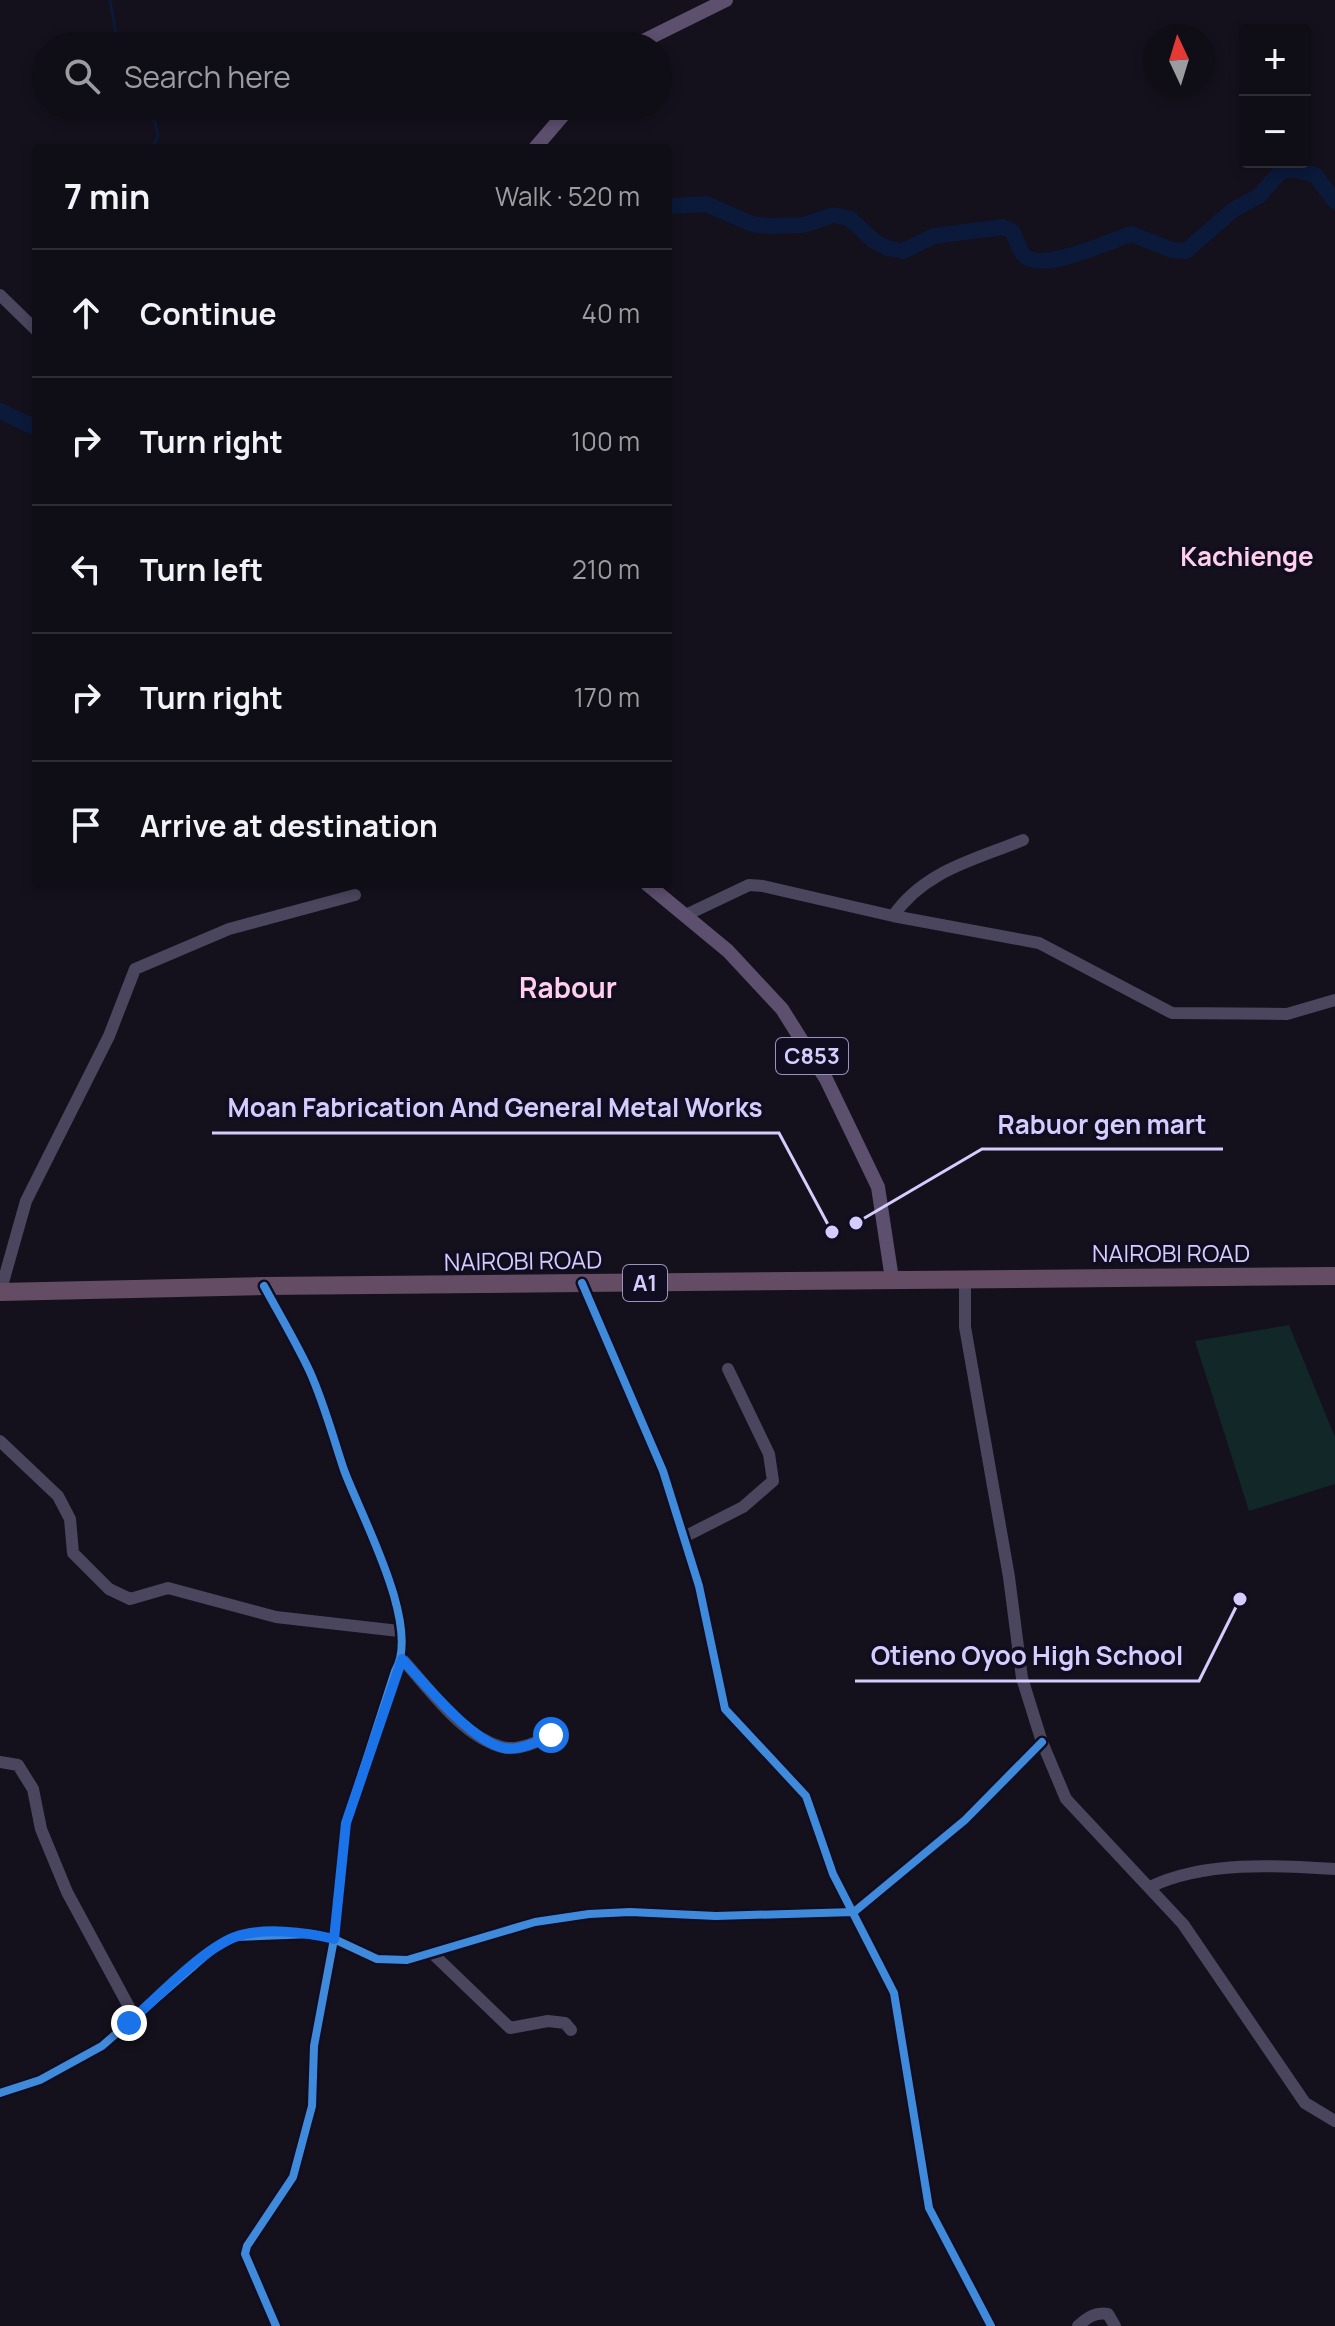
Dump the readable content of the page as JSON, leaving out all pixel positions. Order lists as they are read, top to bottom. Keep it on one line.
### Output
{"streets":{"highway":["NAIROBI ROAD","A1"],"main road":["C853"]},"crossings":[["C853","NAIROBI ROAD"]],"districts":["Kachienge","Rabour"],"places":["Rabuor gen mart","Moan Fabrication And General Metal Works","Otieno Oyoo High School"],"north":"top","page":{"map_buttons":["+","−"],"search":"Search here","heading":["7 min","Walk · 520 m"],"list":[["Continue","40 m"],["Turn right","100 m"],["Turn left","210 m"],["Turn right","170 m"],"Arrive at destination"]}}
